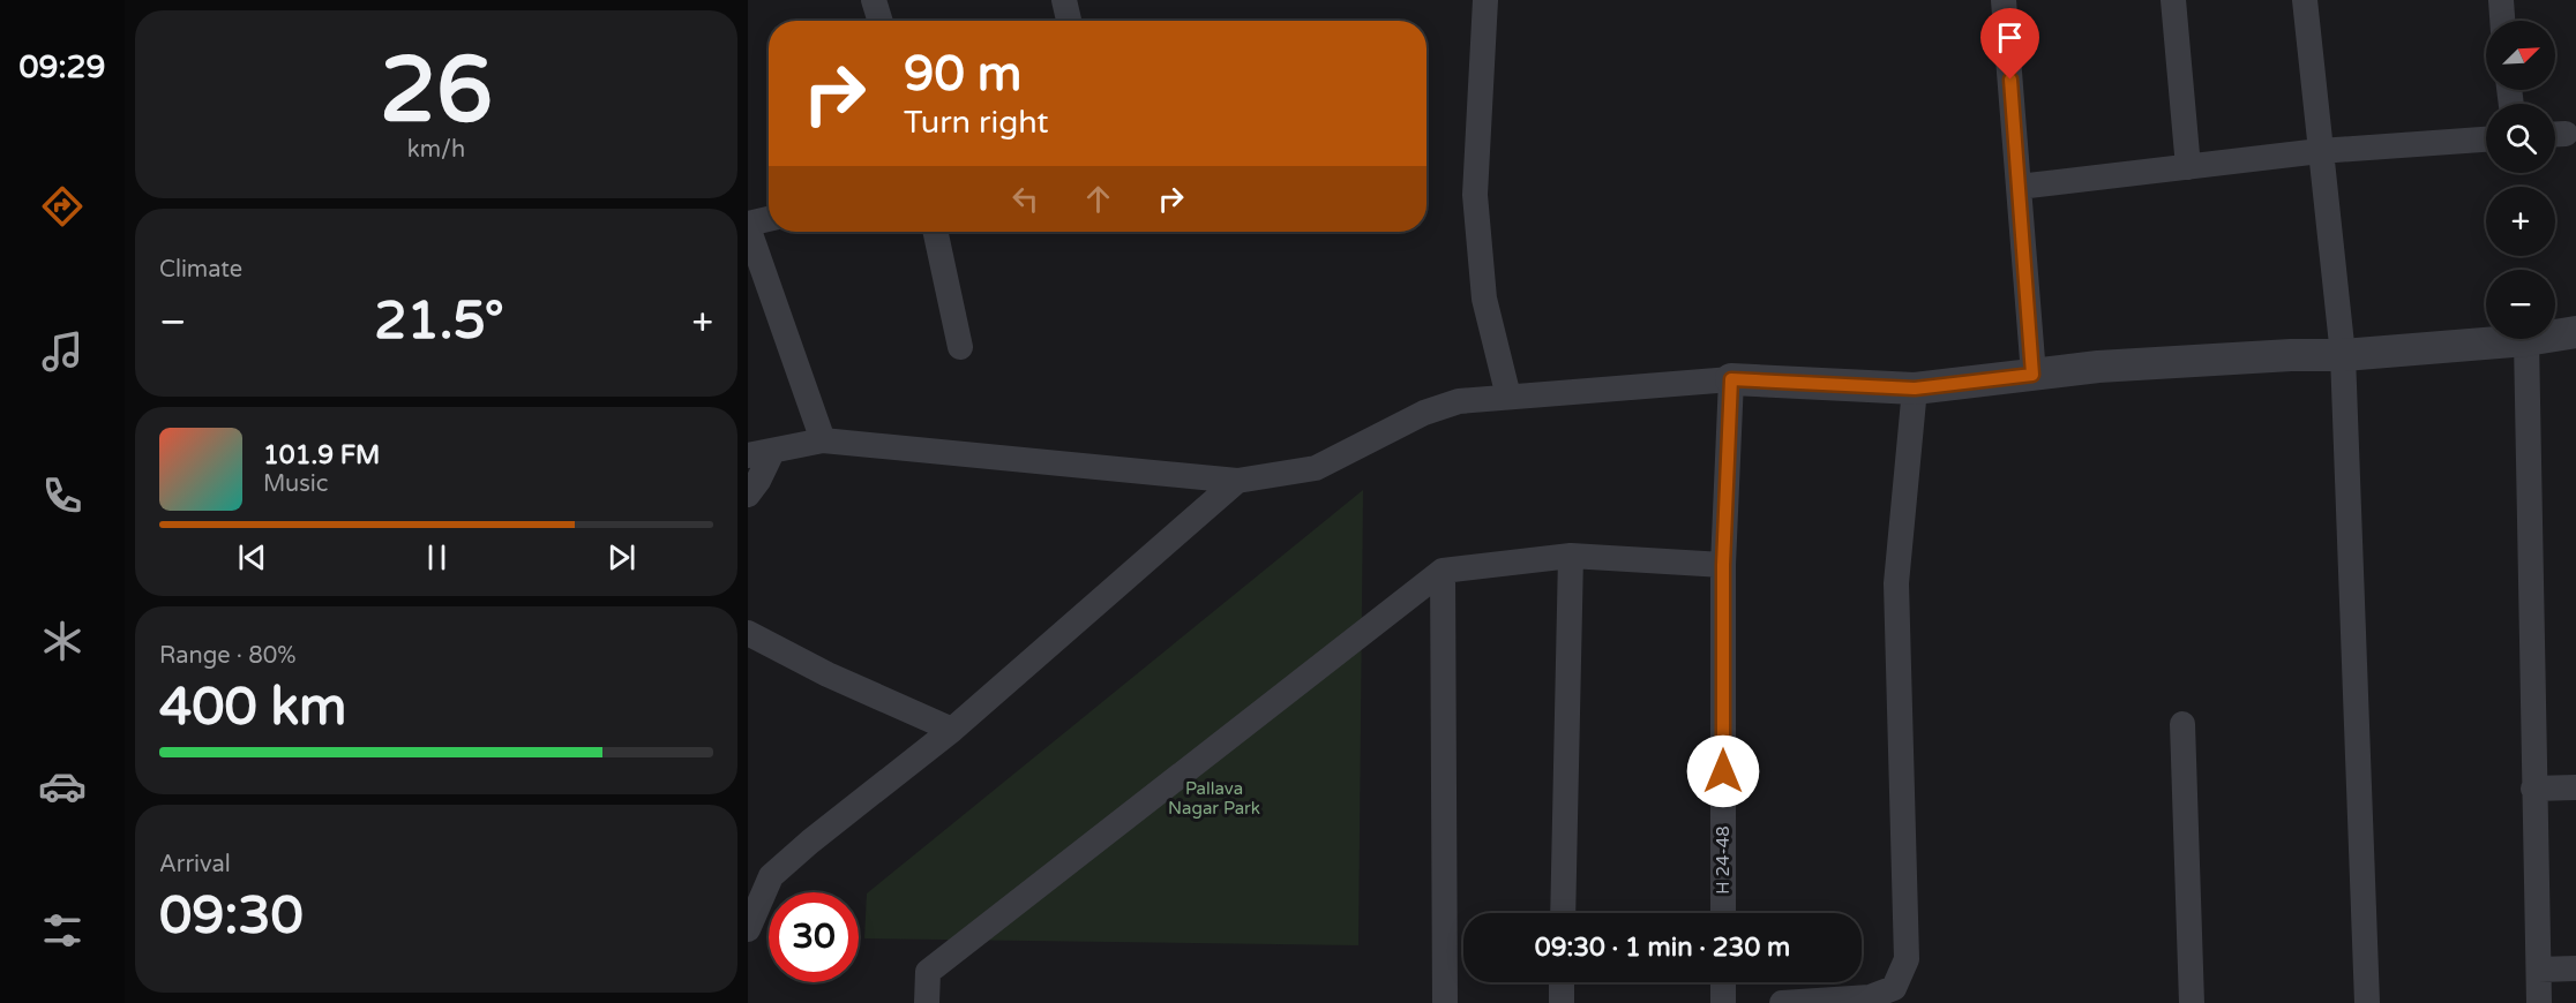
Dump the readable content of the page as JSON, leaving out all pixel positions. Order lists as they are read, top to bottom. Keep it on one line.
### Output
{"streets":{"street":["H 24-48"]},"parks":["Pallava Nagar Park"],"north":"top right","page":{"tabs":"09:29","tile":[["26","km/h"],"Climate",["Range · 80%","400 km"],["Arrival","09:30"]],"map_buttons":["+","−"],"turn":["90 m","Turn right"],"heat":["−","21.5°","+"],"song":["101.9 FM","Music"],"limit":"30","trip":"09:30 · 1 min · 230 m"}}
